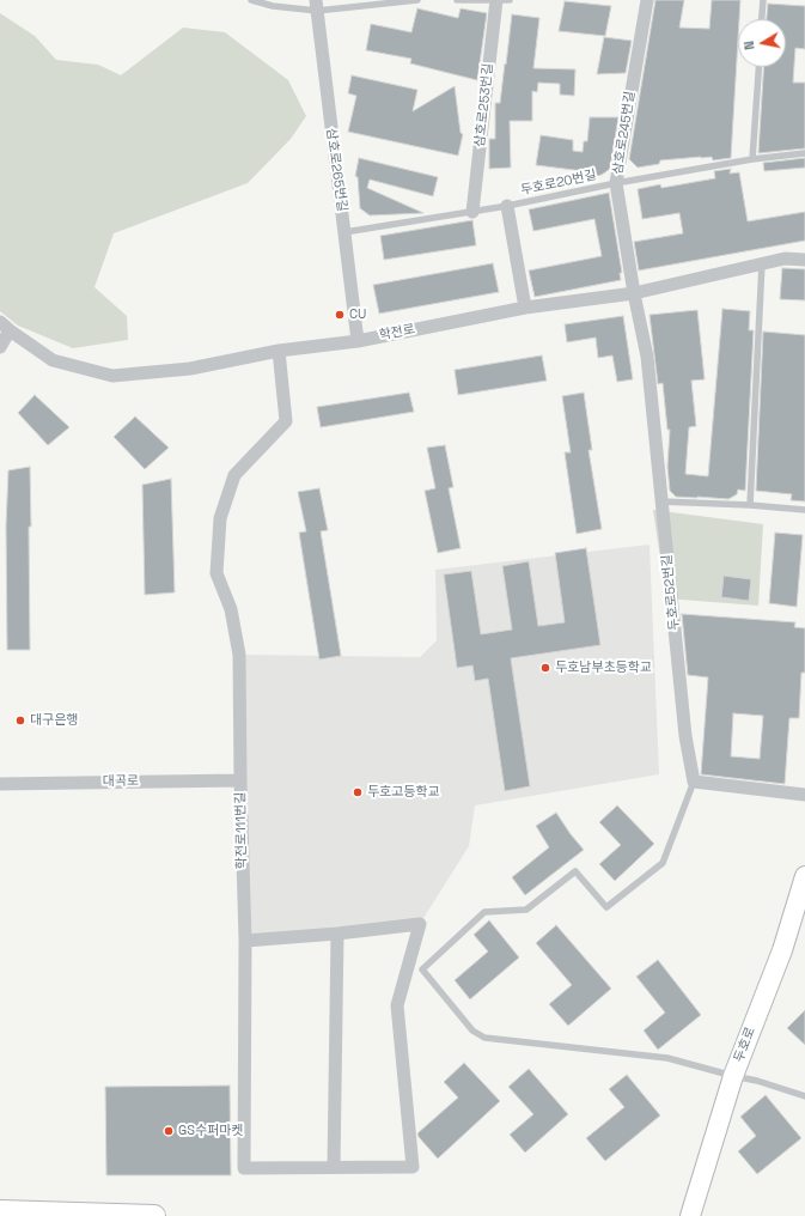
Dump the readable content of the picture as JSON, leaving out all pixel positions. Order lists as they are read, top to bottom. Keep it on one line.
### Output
{"streets":{"street":["삼호로253번길","삼호로245번길","삼호로265번길","학전로","두호로52번길","대곡로","학전로111번길","두호로"],"lane":["두호로20번길"]},"crossings":[["삼호로253번길","두호로20번길"],["삼호로245번길","두호로20번길"],["삼호로245번길","학전로"],["삼호로245번길","두호로52번길"],["삼호로265번길","두호로20번길"],["삼호로265번길","학전로"],["학전로","두호로52번길"],["학전로","학전로111번길"],["대곡로","학전로111번길"]],"places":["CU","두호남부초등학교","대구은행","두호고등학교","GS수퍼마켓"],"north":"left"}
